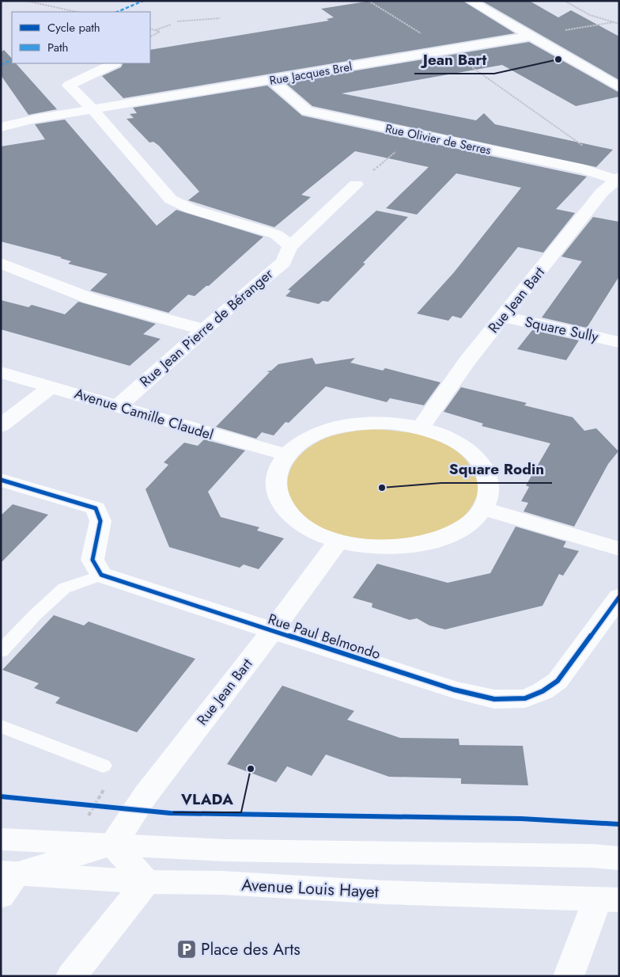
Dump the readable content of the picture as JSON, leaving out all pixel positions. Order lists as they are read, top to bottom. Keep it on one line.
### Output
{"streets":{"street":["Rue Jacques Brel","Rue Olivier de Serres","Rue Jean Bart","Rue Jean Pierre de Béranger","Square Sully","Avenue Camille Claudel","Rue Paul Belmondo","Avenue Louis Hayet"]},"crossings":[["Rue Jacques Brel","Rue Olivier de Serres"],["Rue Olivier de Serres","Rue Jean Bart"],["Rue Jean Bart","Square Sully"],["Rue Jean Bart","Rue Paul Belmondo"],["Rue Jean Pierre de Béranger","Avenue Camille Claudel"]],"places":{"other":["Jean Bart","Square Rodin","VLADA"],"parking":["Place des Arts"]},"legend":["Cycle path","Path"]}
